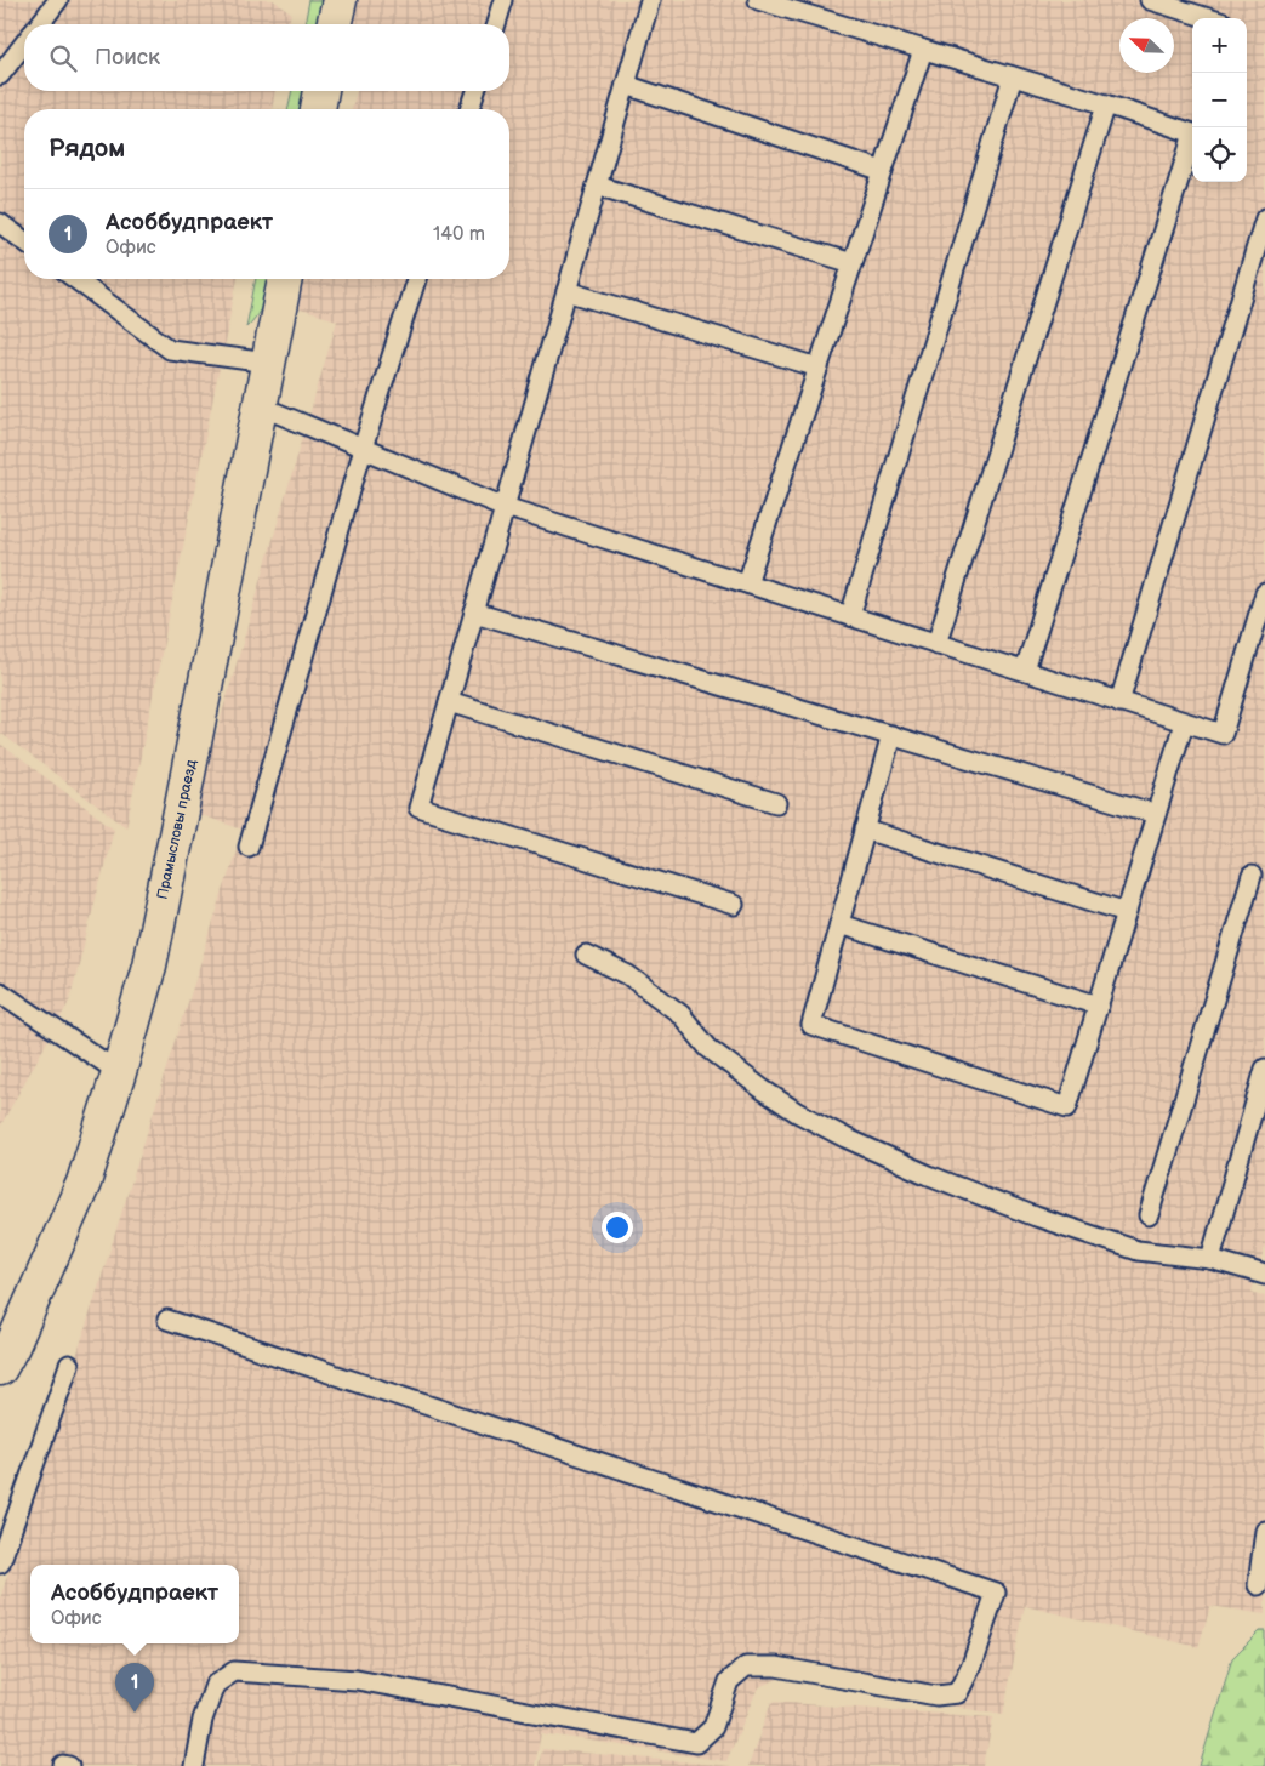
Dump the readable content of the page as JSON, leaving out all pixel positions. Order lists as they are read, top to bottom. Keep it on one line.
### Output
{"streets":{"street":["Прамысловы праезд"]},"north":"top left","page":{"map_buttons":["+","−"],"search":"Поиск","heading":"Рядом","list":[{"mark":"1","name":"Асоббудпраект","note":"Офис","value":"140 m"}],"popup":["Асоббудпраект","Офис"],"pins":"1"}}
